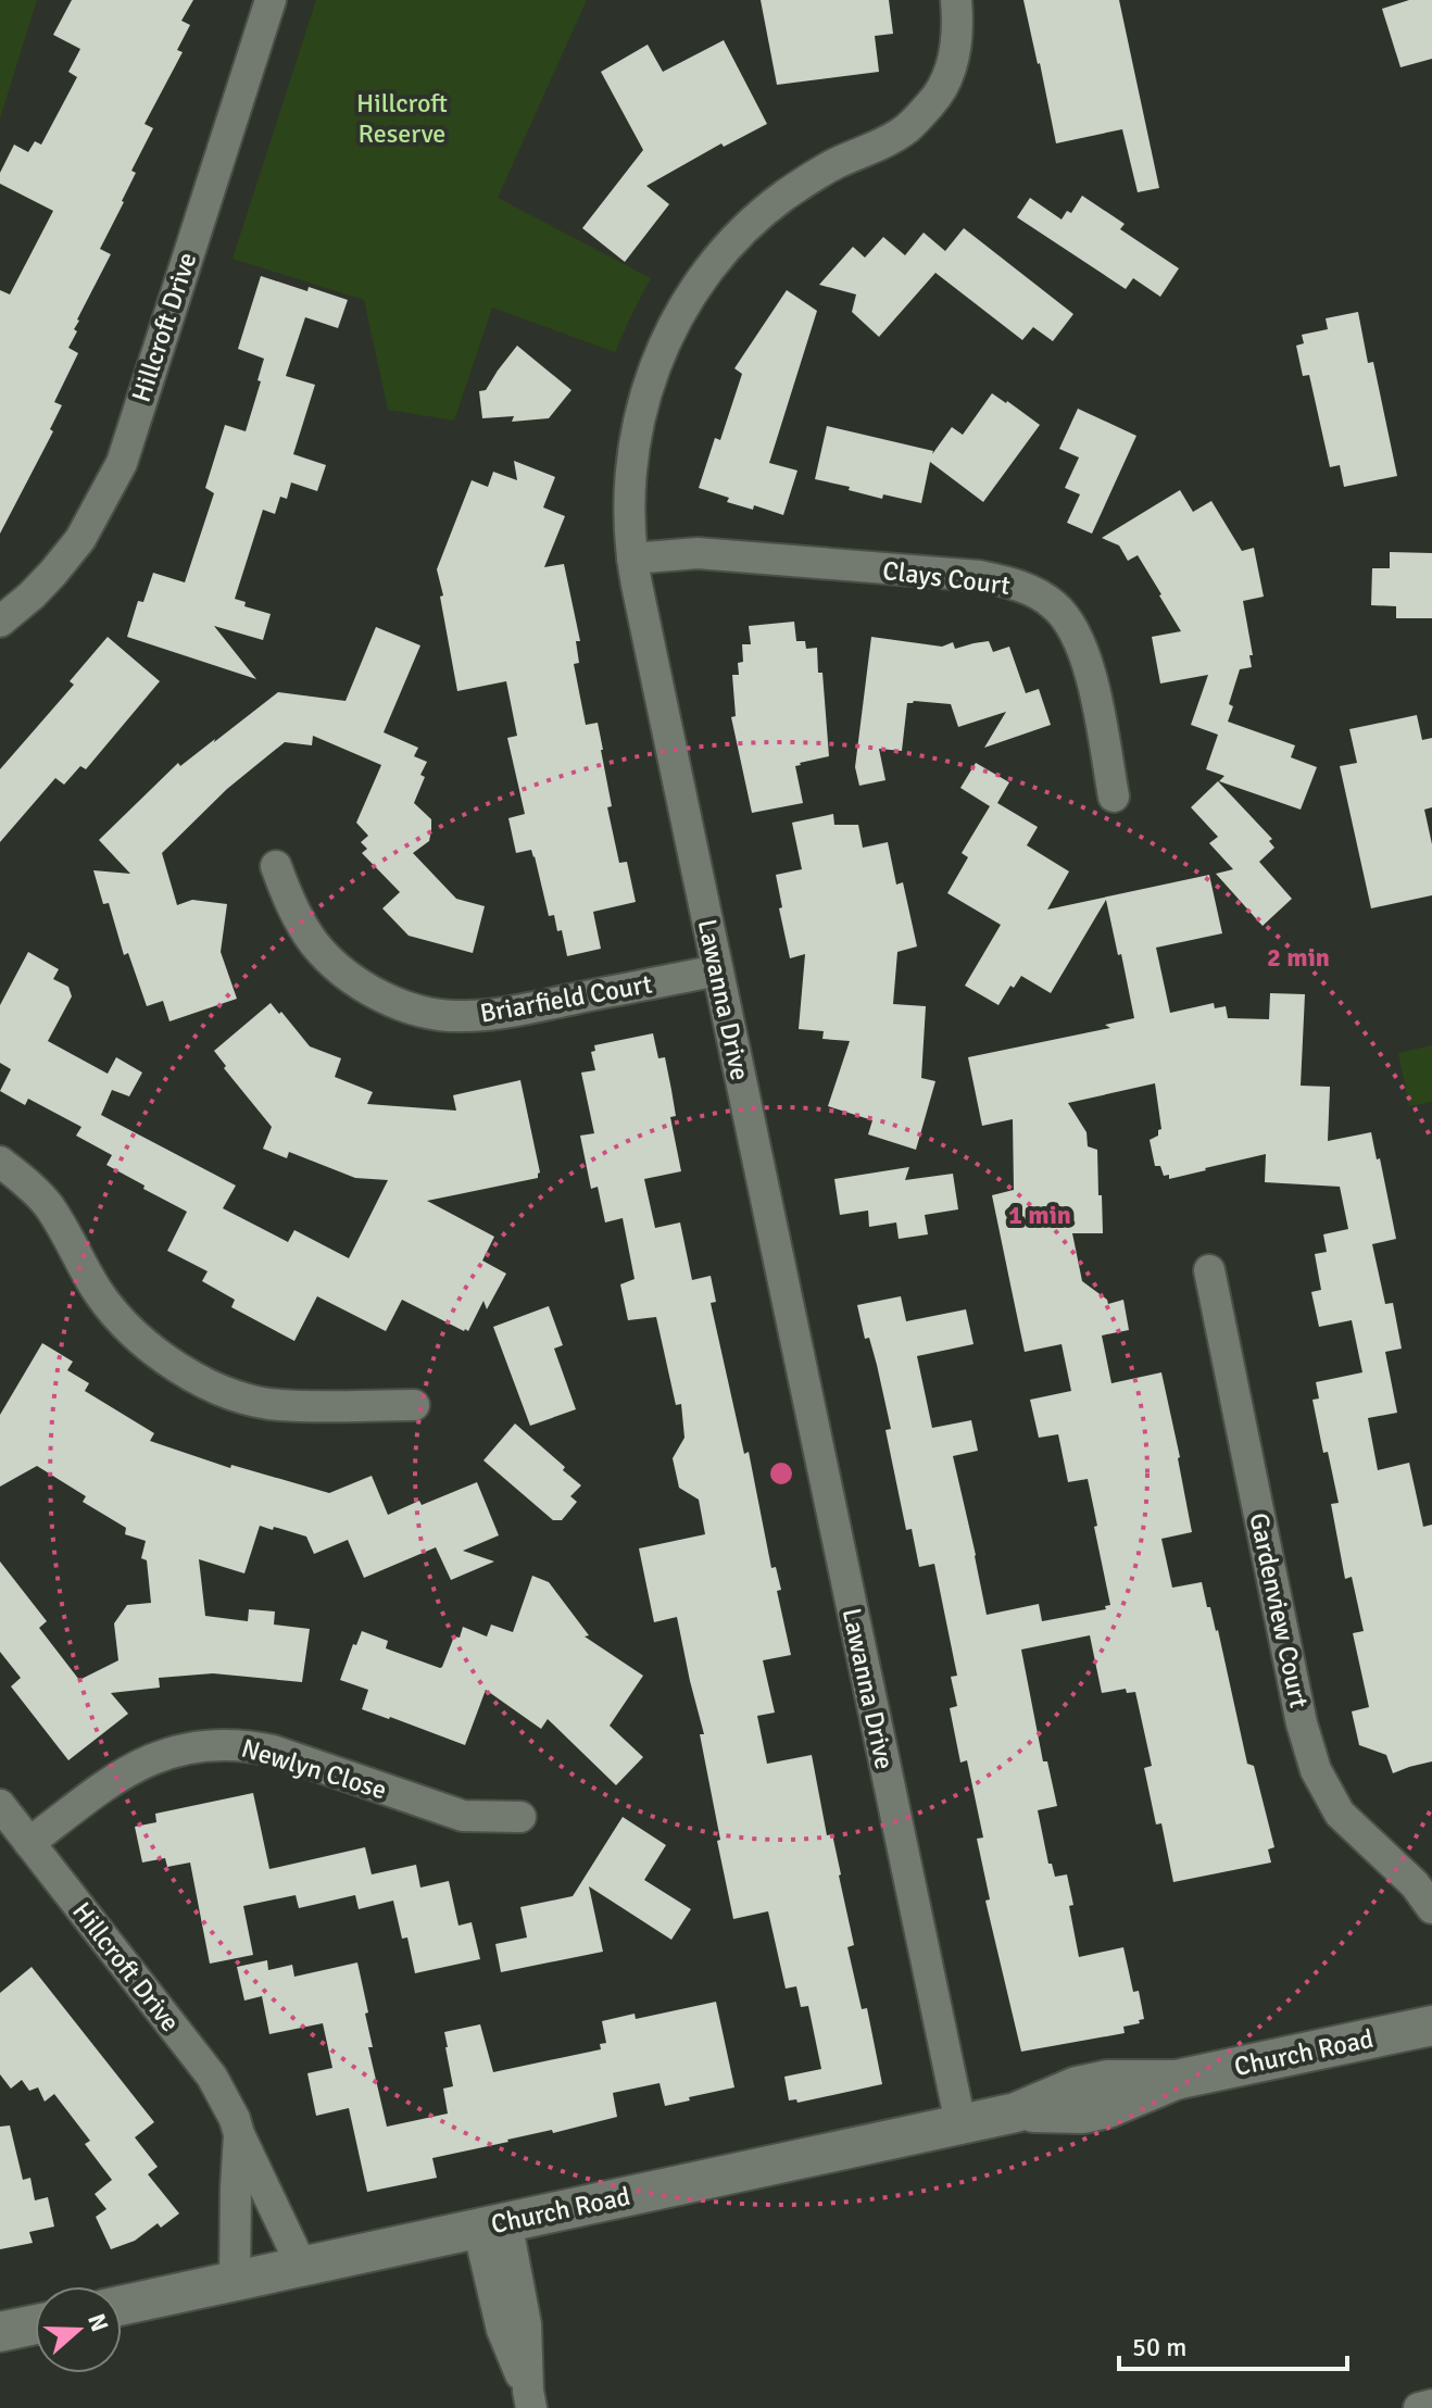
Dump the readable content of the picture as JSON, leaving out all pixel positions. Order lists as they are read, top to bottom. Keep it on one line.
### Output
{"streets":{"street":["Hillcroft Drive","Clays Court","Briarfield Court","Lawanna Drive","Gardenview Court","Newlyn Close","Church Road"]},"crossings":[["Hillcroft Drive","Newlyn Close"],["Hillcroft Drive","Church Road"],["Clays Court","Lawanna Drive"],["Briarfield Court","Lawanna Drive"],["Lawanna Drive","Church Road"]],"parks":["Hillcroft Reserve"],"scale_bar":"50 m","north":"right","rings":["2 min","1 min"]}
